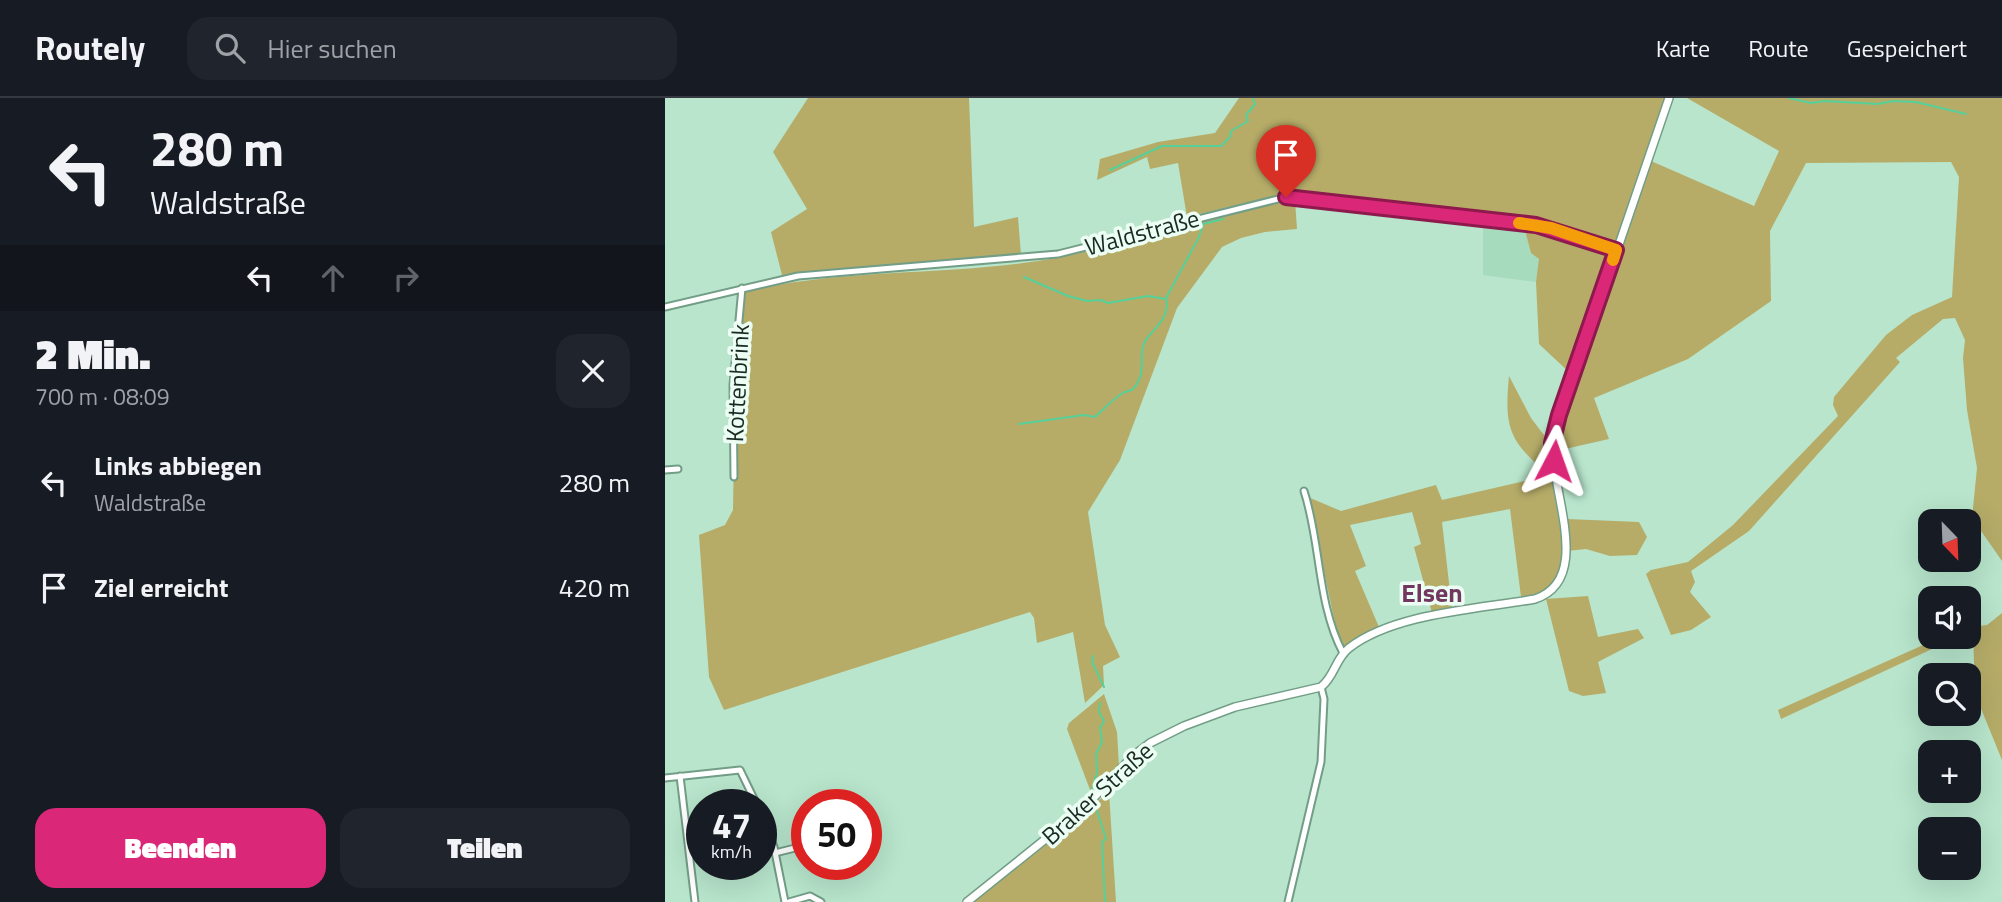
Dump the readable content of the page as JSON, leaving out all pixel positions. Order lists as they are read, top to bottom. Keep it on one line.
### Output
{"streets":{"main road":["Braker Straße"],"street":["Waldstraße","Kottenbrink"]},"crossings":[["Waldstraße","Kottenbrink"]],"districts":["Elsen"],"north":"bottom right","page":{"header":"Routely","search":"Hier suchen","nav":["Karte","Route","Gespeichert"],"turn":["280 m","Waldstraße"],"heading":["2 Min.","700 m · 08:09"],"list":[{"name":"Links abbiegen","note":"Waldstraße","value":"280 m"},{"name":"Ziel erreicht","value":"420 m"}],"map_buttons":["+","−"],"speed":"47 km/h","limit":"50","buttons":["Beenden","Teilen"]}}
